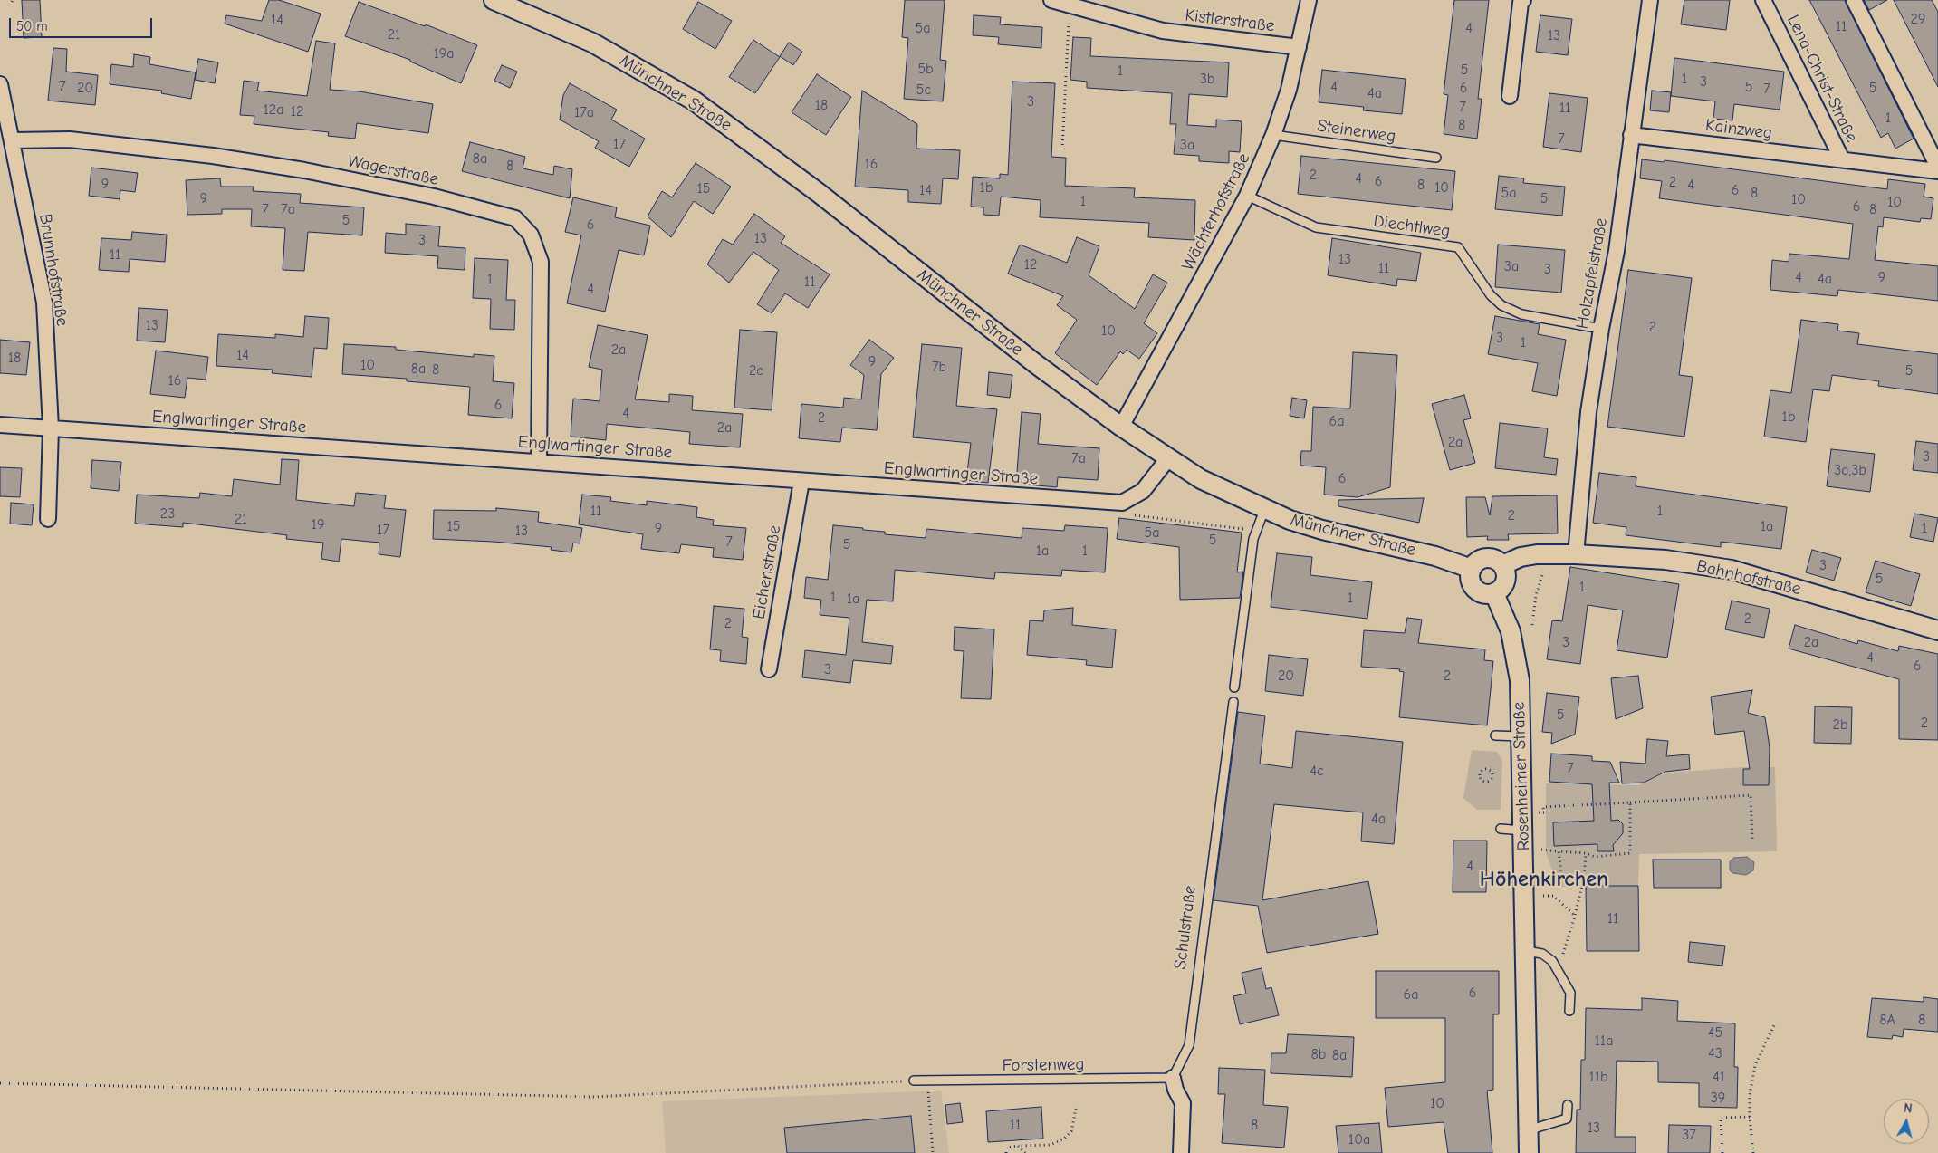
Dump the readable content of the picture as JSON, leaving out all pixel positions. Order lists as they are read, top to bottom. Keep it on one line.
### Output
{"streets":{"street":["Kistlerstraße","Lena-Christ-Straße","Münchner Straße","Kainzweg","Wagerstraße","Wächterhofstraße","Brunnhofstraße","Holzapfelstraße","Englwartinger Straße","Eichenstraße","Bahnhofstraße","Rosenheimer Straße"],"lane":["Steinerweg","Diechtlweg","Schulstraße","Forstenweg"]},"crossings":[["Kistlerstraße","Wächterhofstraße"],["Lena-Christ-Straße","Kainzweg"],["Münchner Straße","Wächterhofstraße"],["Münchner Straße","Bahnhofstraße"],["Münchner Straße","Rosenheimer Straße"],["Kainzweg","Holzapfelstraße"],["Steinerweg","Wächterhofstraße"],["Wagerstraße","Brunnhofstraße"],["Wagerstraße","Englwartinger Straße"],["Wächterhofstraße","Diechtlweg"],["Diechtlweg","Holzapfelstraße"],["Brunnhofstraße","Englwartinger Straße"],["Holzapfelstraße","Bahnhofstraße"],["Englwartinger Straße","Eichenstraße"],["Bahnhofstraße","Rosenheimer Straße"],["Schulstraße","Forstenweg"]],"districts":["Höhenkirchen"],"house_numbers":["29","14","11","5a","4","21","13","19a","5b","5","1","3b","1","3","7","4","5","20","6","5","7","5c","4a","3","18","7","11","12a","12","17a","1","8","7","17","3a","8a","16","8","2","4","6","2","9","8","4","1b","10","15","14","6","5a","8","9","5","10","1","10","6","7","7a","8","5","6","13","3","11","13","12","3a","11","3","4","9","1","4a","11","4","13","2","10","3","1","2a","14","18","9","10","7b","8a","8","2c","5","16","6","4","1b","2","6a","2a","2a","3","7a","3a,3b","6","11","1","23","2","21","19","15","1a","9","1","17","13","5a","5","7","5","1a","1","3","5","1","1","1","1a","2","2","3","2a","4","6","3","20","2","5","2","2b","7","4c","4a","4","11","6","6a","8A","8","45","11a","43","8b","8a","11b","41","39","10","11","8","13","37","10a"],"scale_bar":"50 m","north":"top"}
